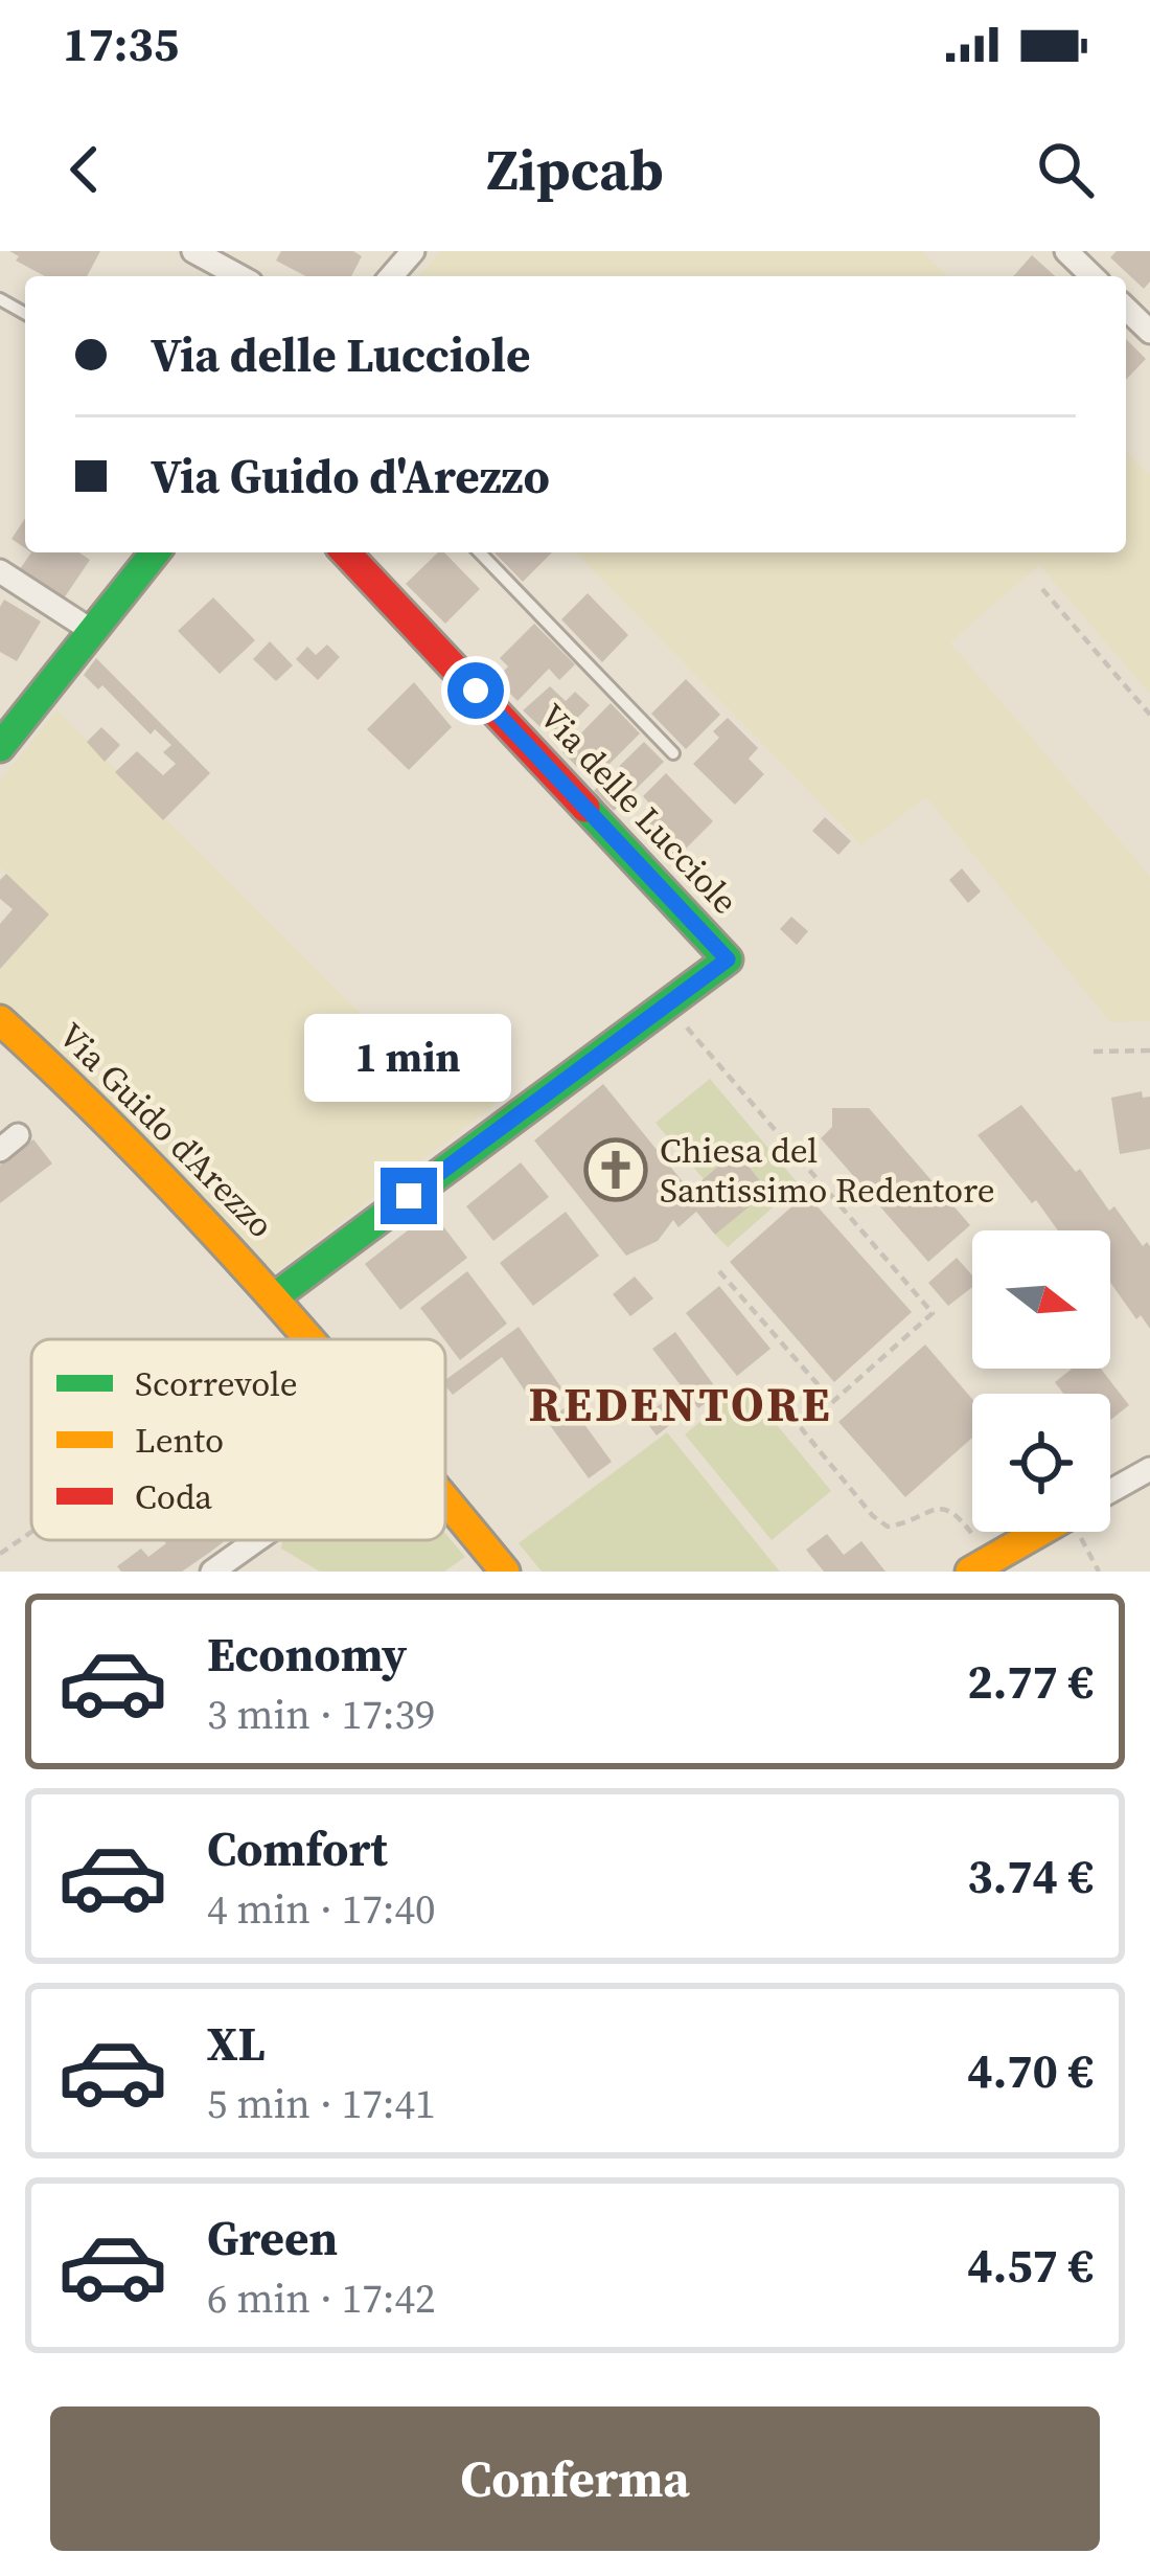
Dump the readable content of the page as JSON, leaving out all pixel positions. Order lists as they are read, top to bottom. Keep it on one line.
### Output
{"streets":{"street":["Via delle Lucciole","Via Guido d'Arezzo"]},"districts":["REDENTORE"],"places":{"church":["Chiesa del Santissimo Redentore"]},"legend":["Scorrevole","Lento","Coda"],"north":"right","page":{"status":"17:35","header":"Zipcab","banner":["Via delle Lucciole","Via Guido d'Arezzo"],"bubble":"1 min","list":[{"name":"Economy","note":"3 min · 17:39","value":"2.77 €"},{"name":"Comfort","note":"4 min · 17:40","value":"3.74 €"},{"name":"XL","note":"5 min · 17:41","value":"4.70 €"},{"name":"Green","note":"6 min · 17:42","value":"4.57 €"}],"buttons":"Conferma"}}
